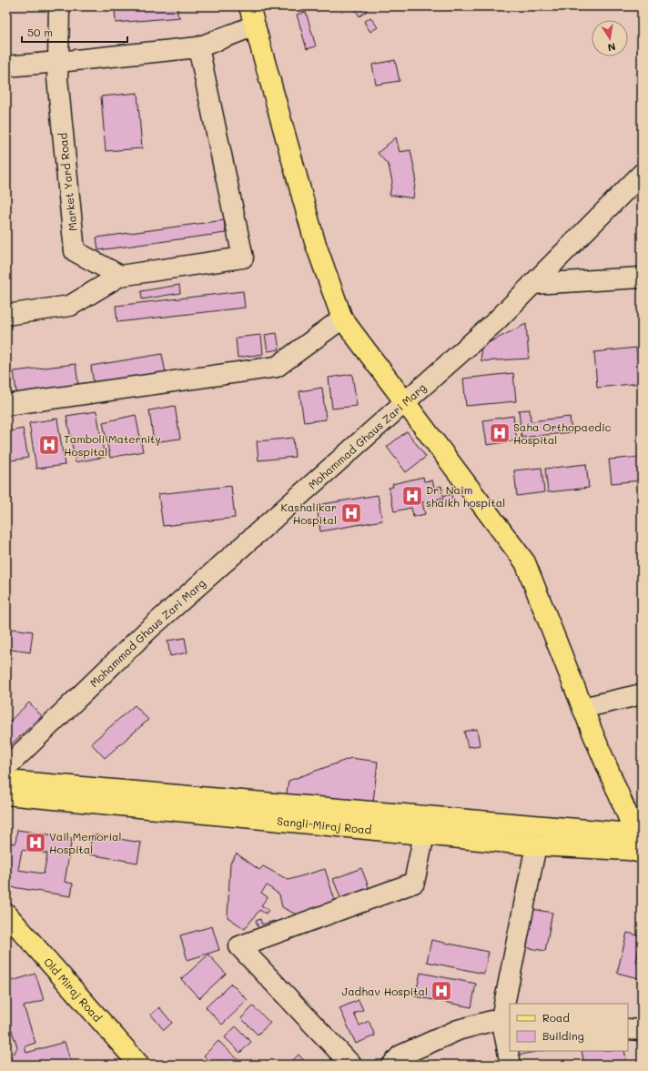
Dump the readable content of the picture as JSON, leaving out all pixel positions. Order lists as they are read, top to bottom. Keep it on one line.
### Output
{"streets":{"main road":["Sangli-Miraj Road","Old Miraj Road"],"street":["Market Yard Road","Mohammad Ghaus Zari Marg"]},"places":{"hospital":["Saha Orthopaedic Hospital","Tamboli Maternity Hospital","Dr. Naim shaikh hospital","Kashalikar Hospital","Vail Memorial Hospital","Jadhav Hospital"]},"legend":["Road","Building"],"scale_bar":"50 m","north":"bottom"}
